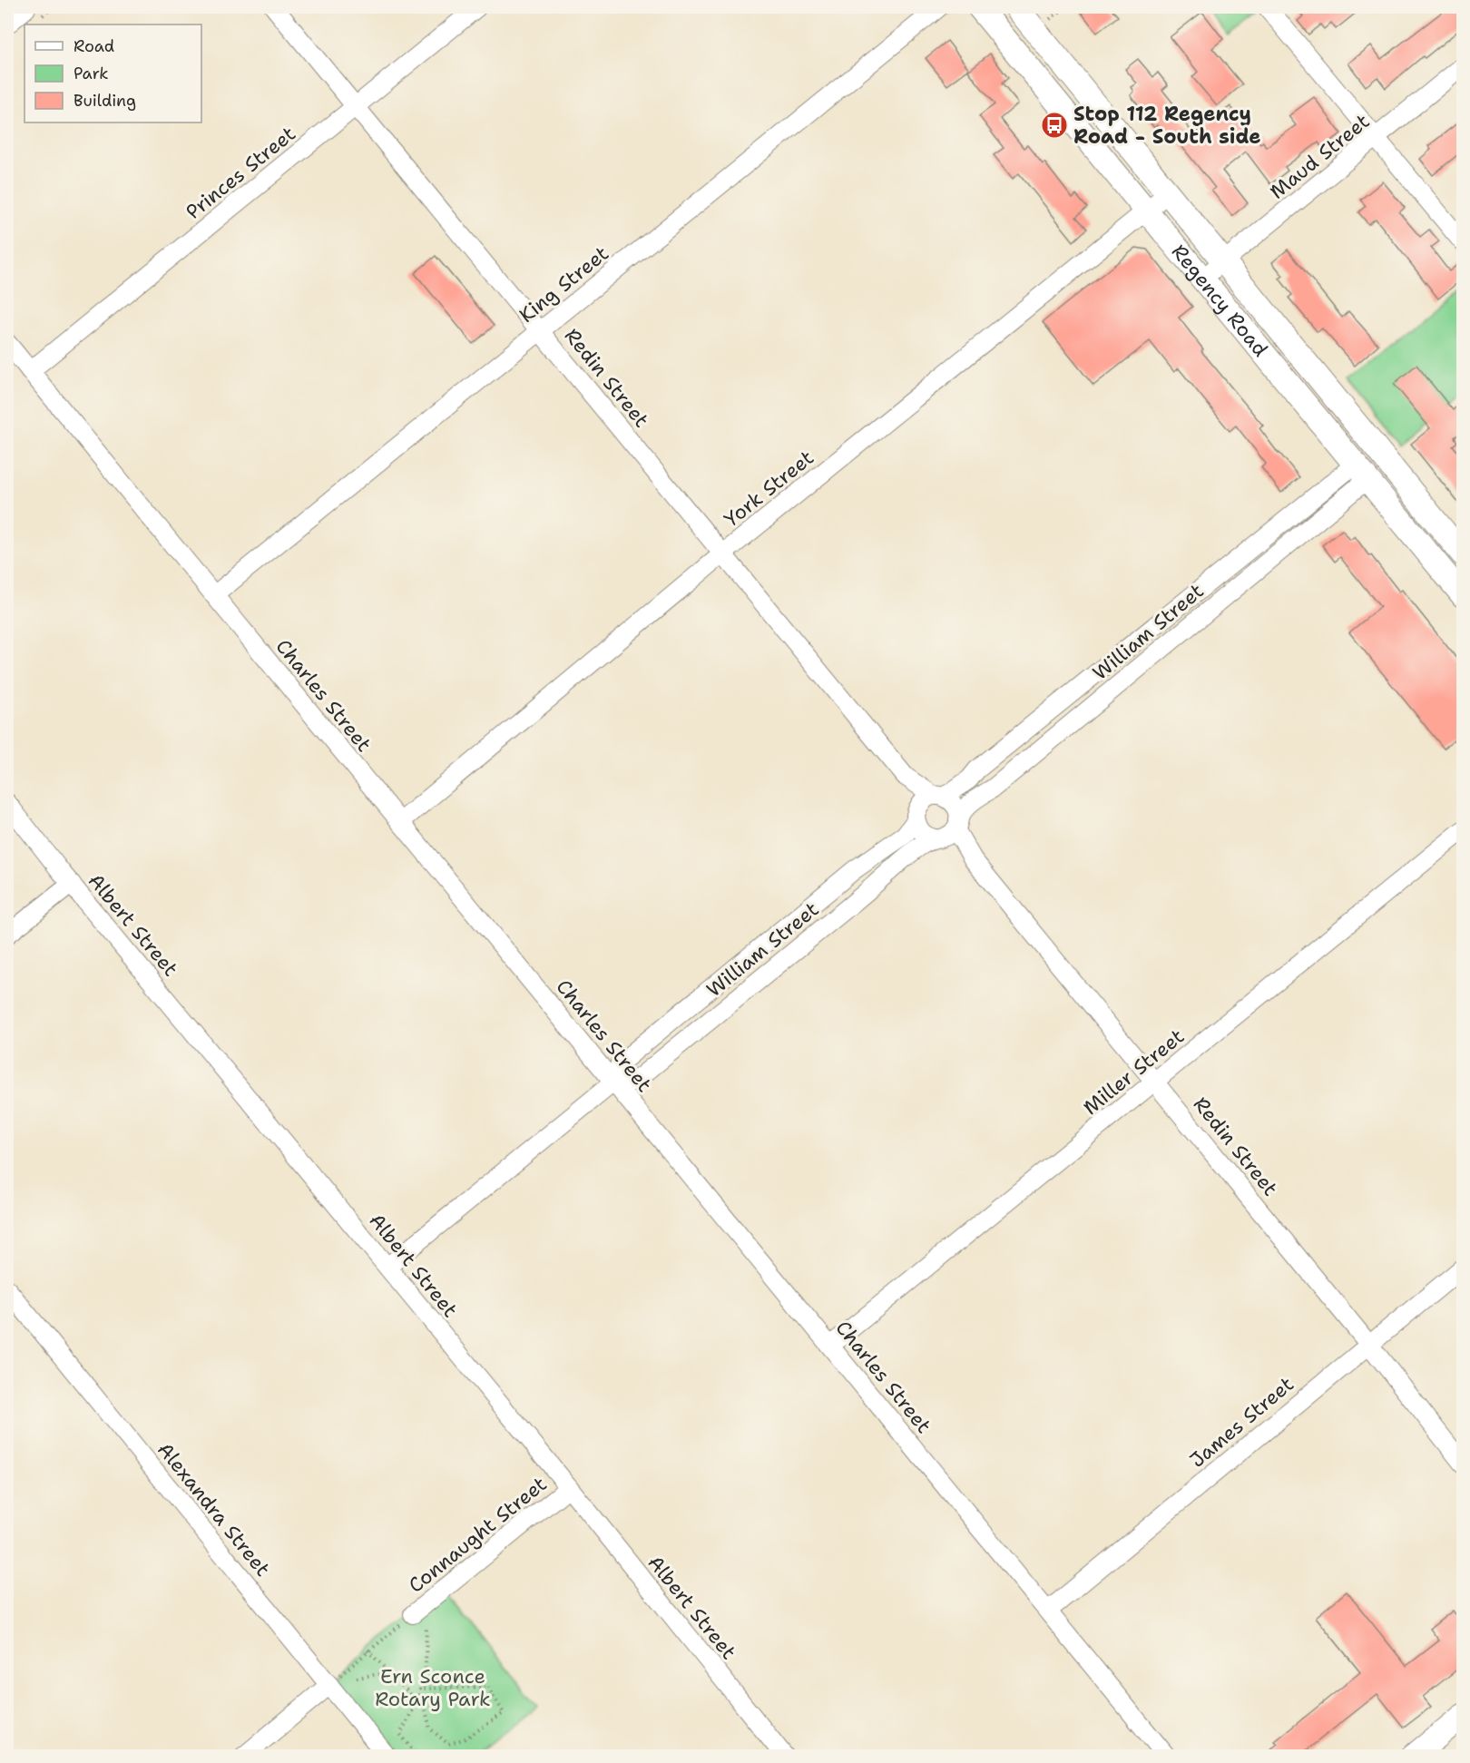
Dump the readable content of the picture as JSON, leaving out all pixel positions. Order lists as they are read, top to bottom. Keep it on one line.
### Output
{"streets":{"main road":["Regency Road"],"street":["Maud Street","Princes Street","King Street","Redin Street","York Street","William Street","Charles Street","Albert Street","Miller Street","James Street","Alexandra Street","Connaught Street"]},"crossings":[["Maud Street","Regency Road"],["Princes Street","Redin Street"],["Princes Street","Charles Street"],["King Street","Redin Street"],["King Street","Charles Street"],["Regency Road","York Street"],["Regency Road","William Street"],["Redin Street","York Street"],["Redin Street","William Street"],["Redin Street","Miller Street"],["Redin Street","James Street"],["York Street","Charles Street"],["William Street","Charles Street"],["William Street","Albert Street"],["Charles Street","Miller Street"],["Charles Street","James Street"],["Albert Street","Connaught Street"]],"parks":["Ern Sconce Rotary Park"],"places":{"bus stop":["Stop 112 Regency Road - South side"]},"legend":["Road","Park","Building"]}
